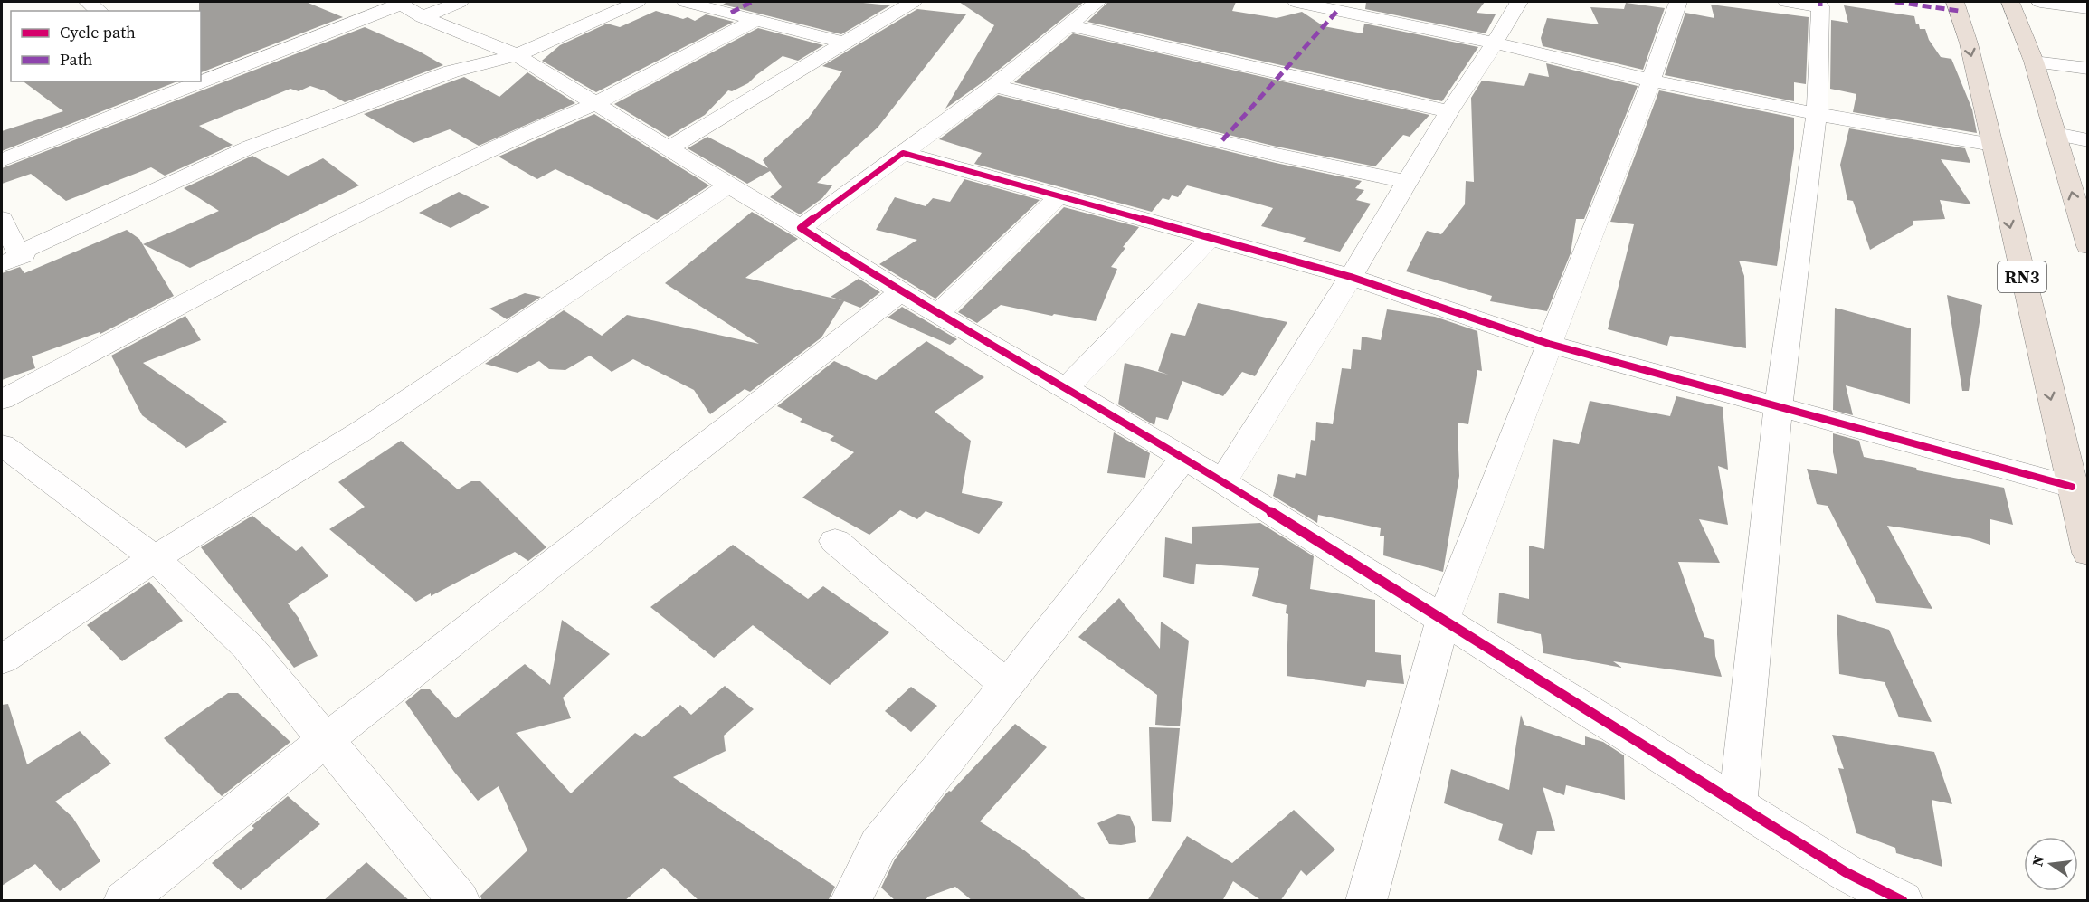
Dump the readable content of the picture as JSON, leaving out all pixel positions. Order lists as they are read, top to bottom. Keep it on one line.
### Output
{"streets":{"highway":["RN3"]},"legend":["Cycle path","Path"],"north":"left"}
